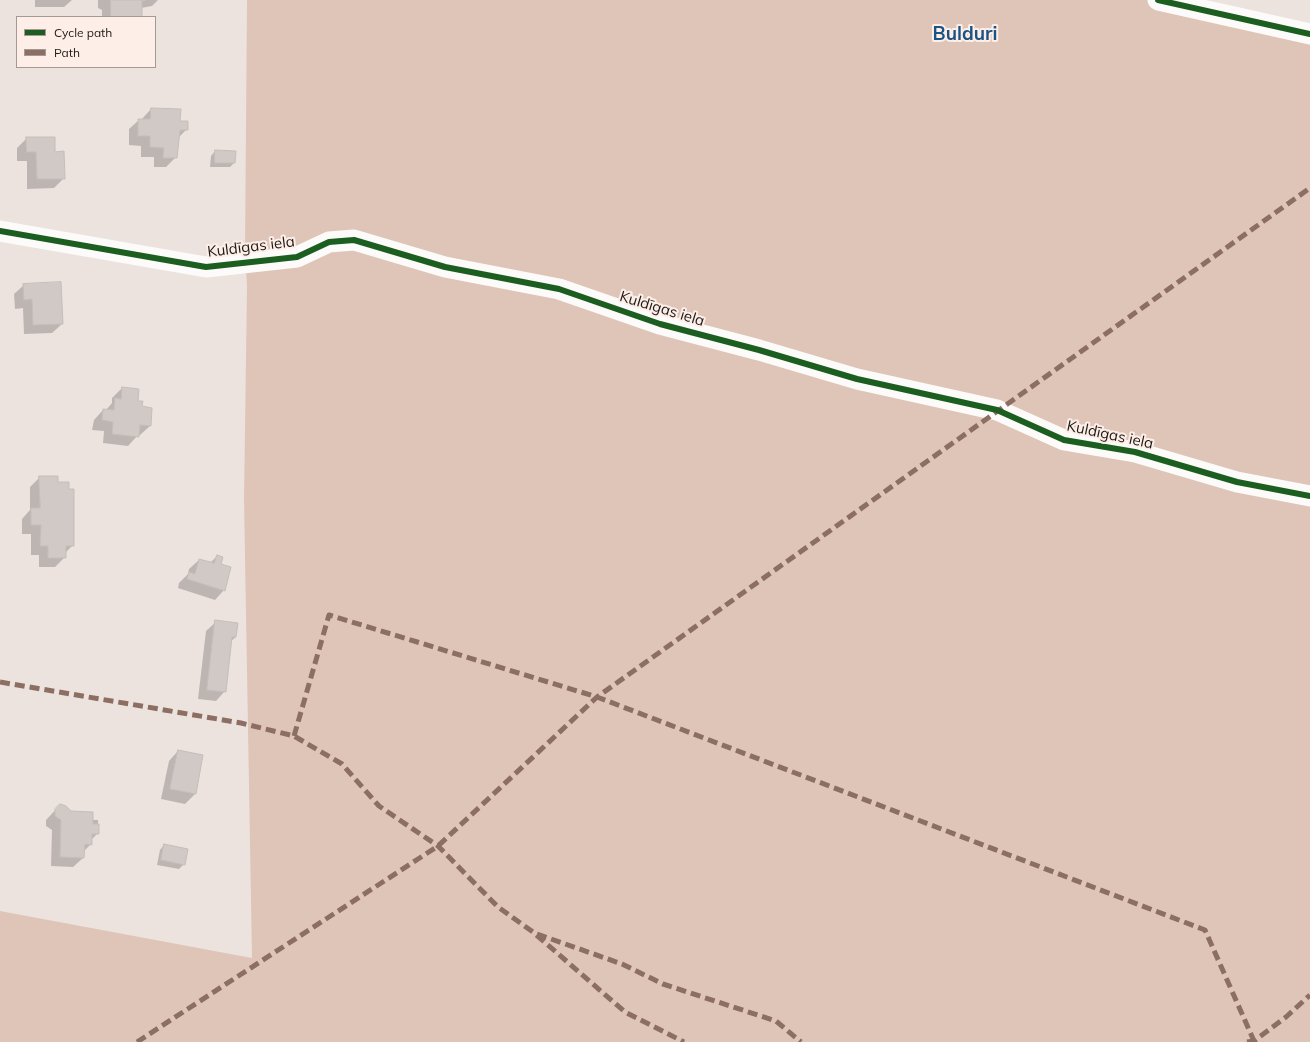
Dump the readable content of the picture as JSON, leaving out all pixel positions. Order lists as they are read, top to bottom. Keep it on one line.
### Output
{"streets":{"street":["Kuldīgas iela"]},"districts":["Bulduri"],"legend":["Cycle path","Path"]}
